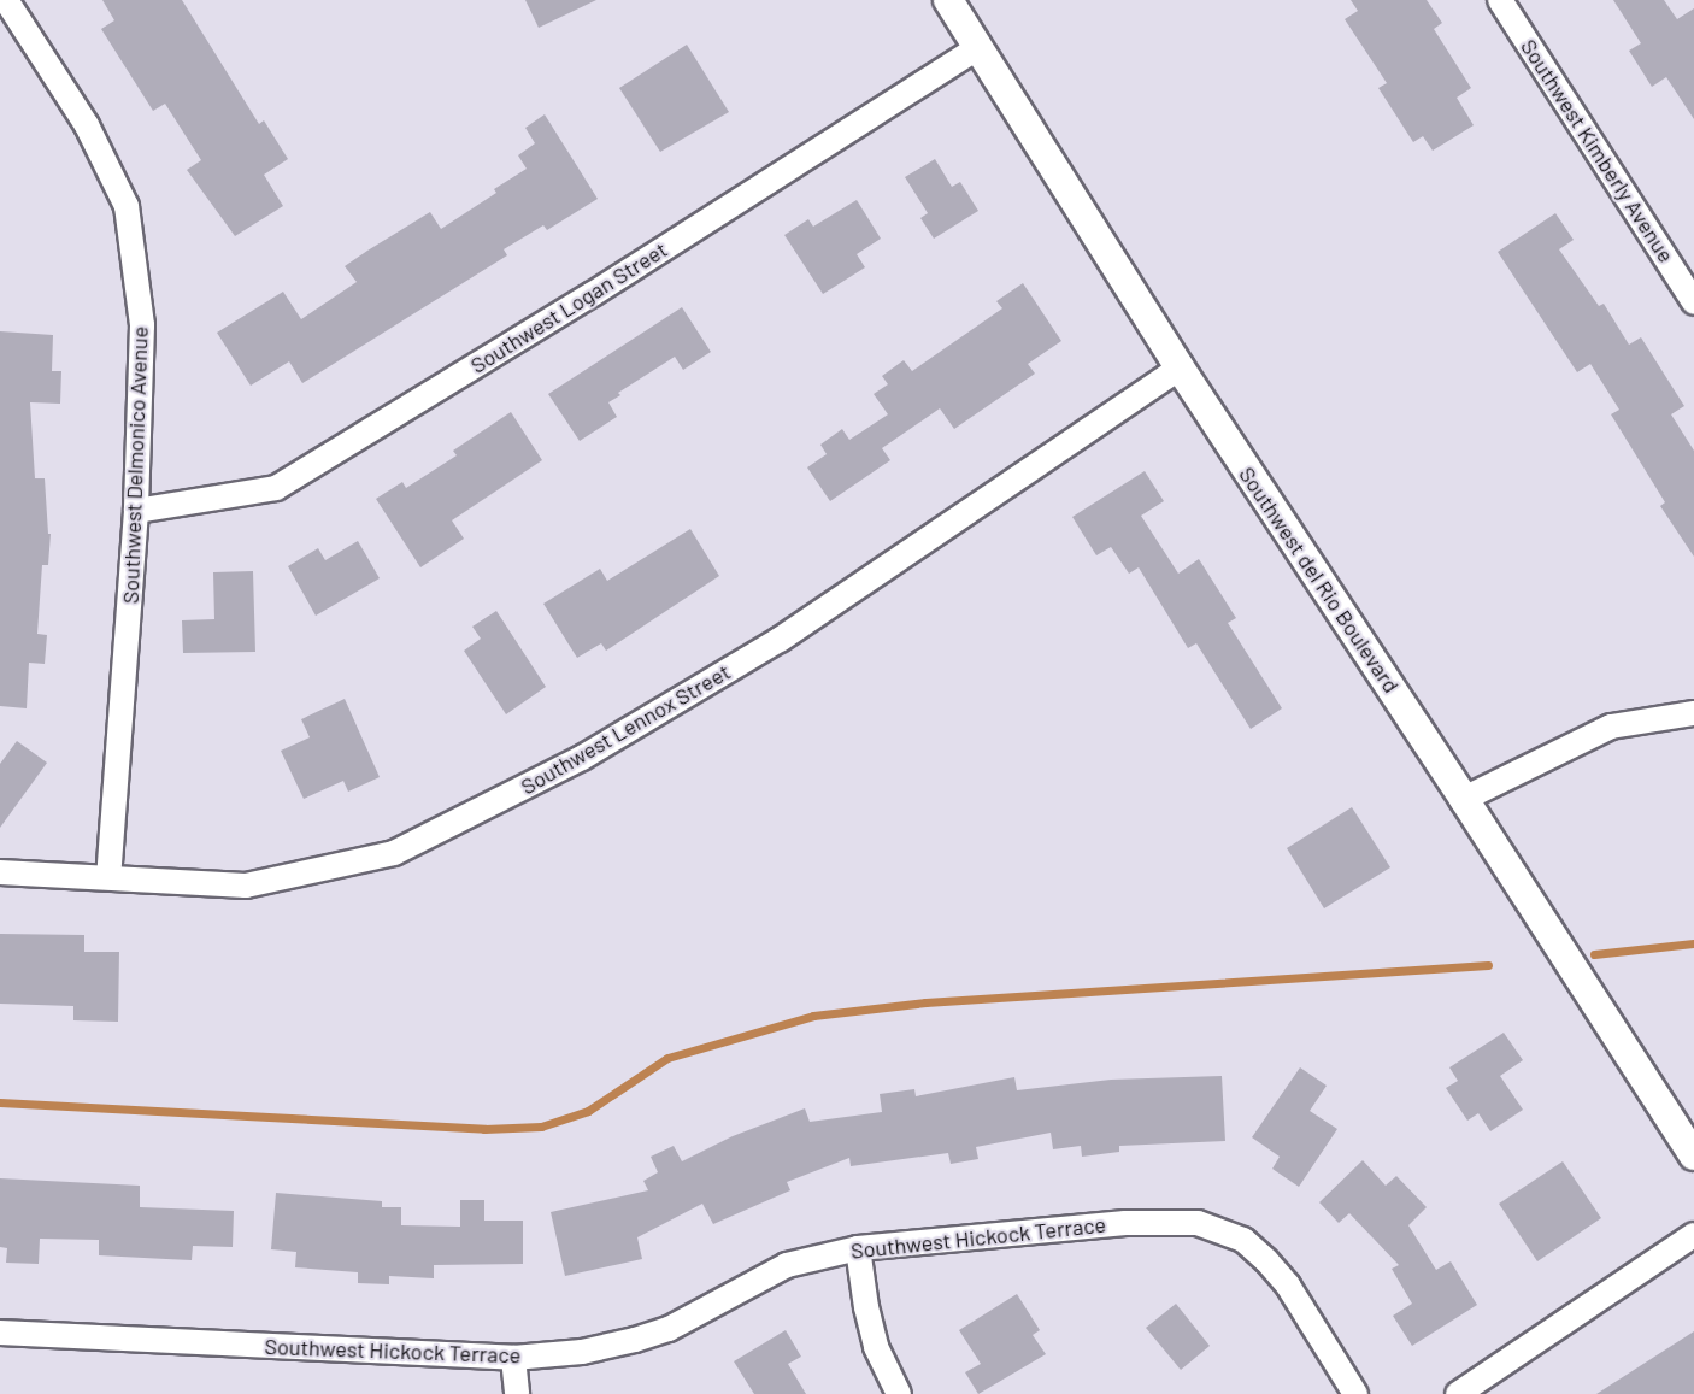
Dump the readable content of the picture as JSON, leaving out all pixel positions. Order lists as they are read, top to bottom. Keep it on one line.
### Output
{"streets":{"street":["Southwest Kimberly Avenue","Southwest Logan Street","Southwest Delmonico Avenue","Southwest del Rio Boulevard","Southwest Lennox Street","Southwest Hickock Terrace"]},"crossings":[["Southwest Logan Street","Southwest Delmonico Avenue"],["Southwest Logan Street","Southwest del Rio Boulevard"],["Southwest Delmonico Avenue","Southwest Lennox Street"],["Southwest del Rio Boulevard","Southwest Lennox Street"]]}
